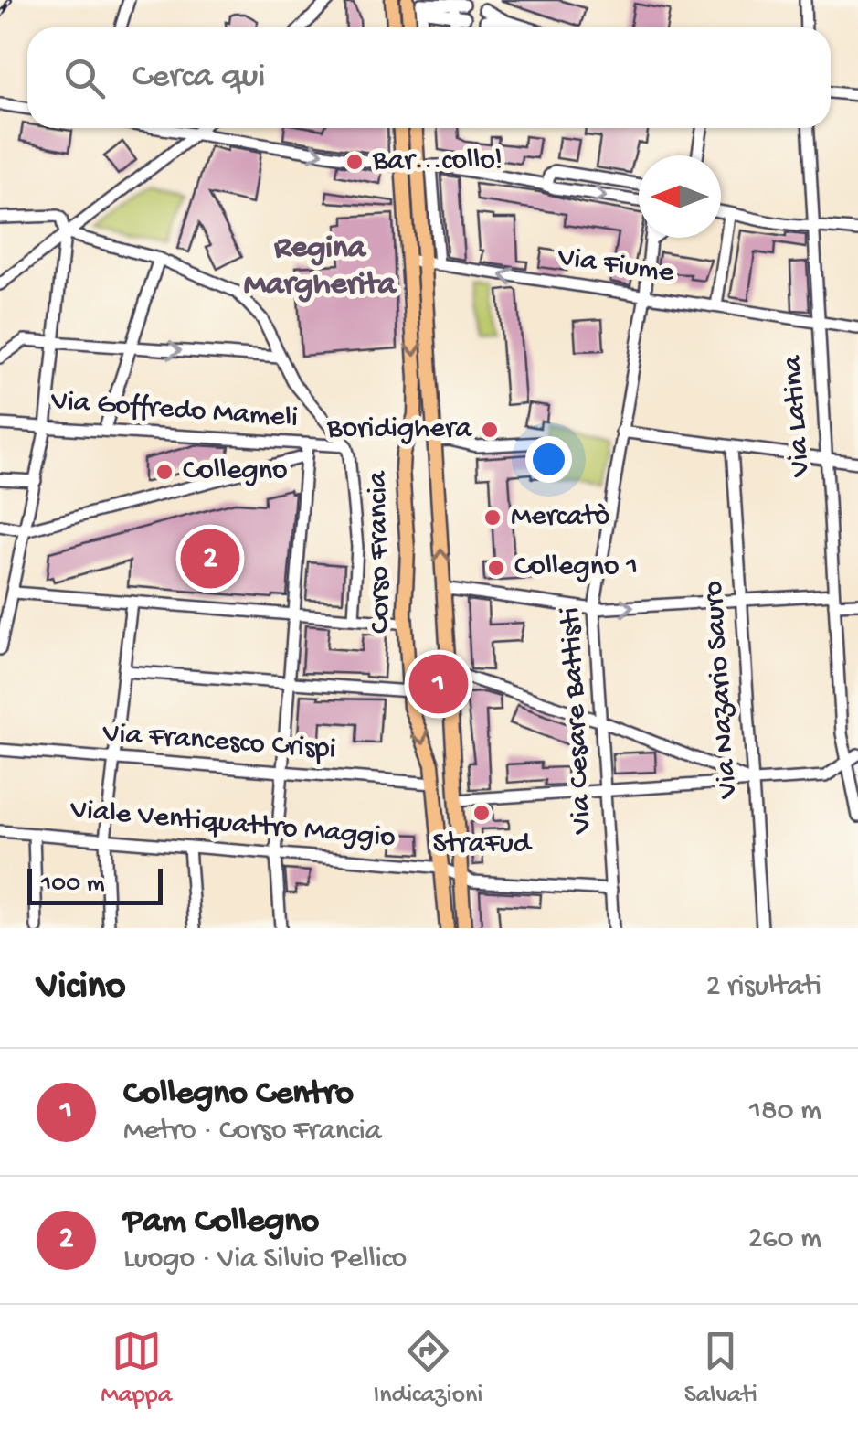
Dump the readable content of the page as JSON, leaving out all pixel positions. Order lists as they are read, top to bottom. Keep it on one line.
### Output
{"streets":{"main road":["Corso Francia"],"street":["Via Fiume","Via Goffredo Mameli","Via Latina","Via Nazario Sauro","Via Cesare Battisti","Via Francesco Crispi","Viale Ventiquattro Maggio"]},"crossings":[["Via Fiume","Via Latina"],["Via Fiume","Corso Francia"],["Via Fiume","Via Cesare Battisti"],["Corso Francia","Via Francesco Crispi"],["Corso Francia","Viale Ventiquattro Maggio"],["Via Cesare Battisti","Viale Ventiquattro Maggio"]],"one_way":["Via Fiume"],"districts":["Regina Margherita"],"places":["Bar...collo!","Boridighera","Collegno","Mercatò","Collegno 1","StraFud"],"scale_bar":"100 m","north":"left","page":{"search":"Cerca qui","pins":["2","1"],"scale":"100 m","heading":["Vicino","2 risultati"],"list":[{"mark":"1","name":"Collegno Centro","note":"Metro · Corso Francia","value":"180 m"},{"mark":"2","name":"Pam Collegno","note":"Luogo · Via Silvio Pellico","value":"260 m"}],"nav":["Mappa","Indicazioni","Salvati"]}}
